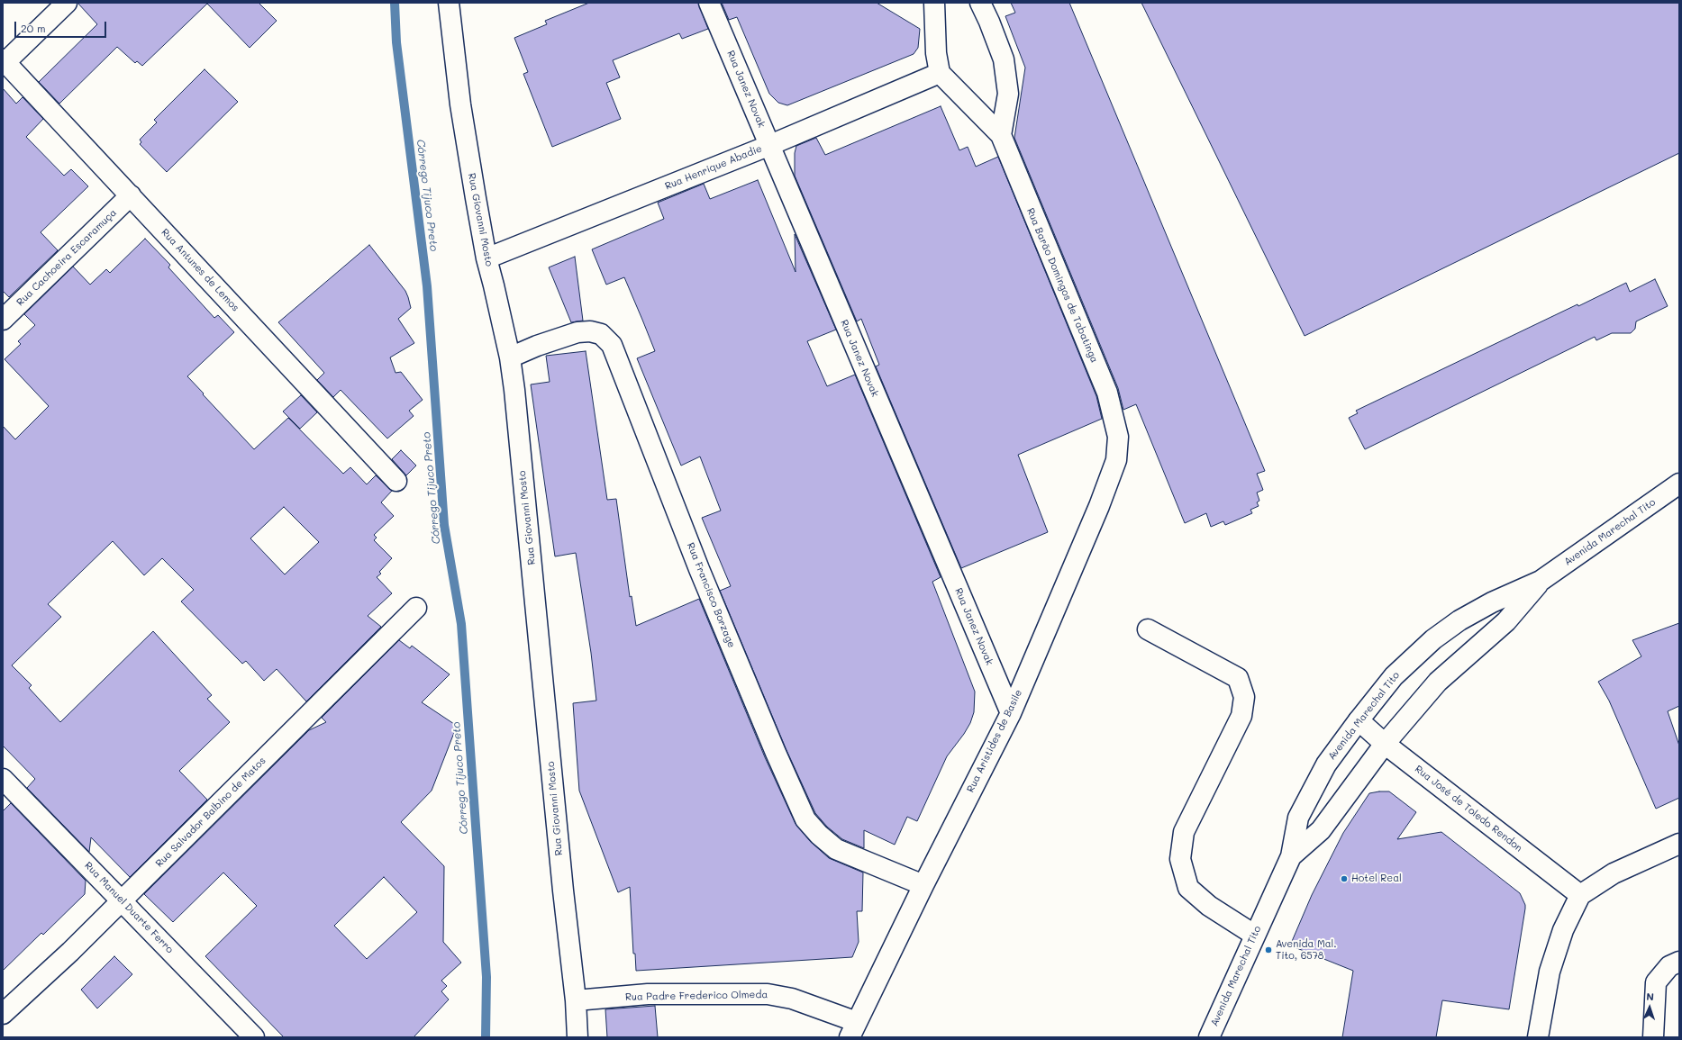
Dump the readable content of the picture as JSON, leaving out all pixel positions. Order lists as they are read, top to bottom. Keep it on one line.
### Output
{"streets":{"street":["Rua Janez Novak","Rua Henrique Abadie","Rua Giovanni Mosto","Rua Cachoeira Escaramuça","Rua Antunes de Lemos","Rua Barão Domingos de Tabatinga","Avenida Marechal Tito","Rua Francisco Borzage","Rua Aristides de Basile","Rua José de Toledo Rendon","Rua Salvador Balbino de Matos","Rua Manuel Duarte Ferro","Rua Padre Frederico Olmeda"]},"crossings":[["Rua Janez Novak","Rua Henrique Abadie"],["Rua Janez Novak","Rua Aristides de Basile"],["Rua Henrique Abadie","Rua Giovanni Mosto"],["Rua Henrique Abadie","Rua Barão Domingos de Tabatinga"],["Rua Giovanni Mosto","Rua Francisco Borzage"],["Rua Giovanni Mosto","Rua Padre Frederico Olmeda"],["Rua Cachoeira Escaramuça","Rua Antunes de Lemos"],["Rua Barão Domingos de Tabatinga","Rua Aristides de Basile"],["Avenida Marechal Tito","Rua José de Toledo Rendon"],["Rua Francisco Borzage","Rua Aristides de Basile"],["Rua Aristides de Basile","Rua Padre Frederico Olmeda"],["Rua Salvador Balbino de Matos","Rua Manuel Duarte Ferro"]],"water":["Córrego Tijuco Preto"],"places":["Hotel Real","Avenida Mal. Tito, 6578"],"scale_bar":"20 m","north":"top"}
